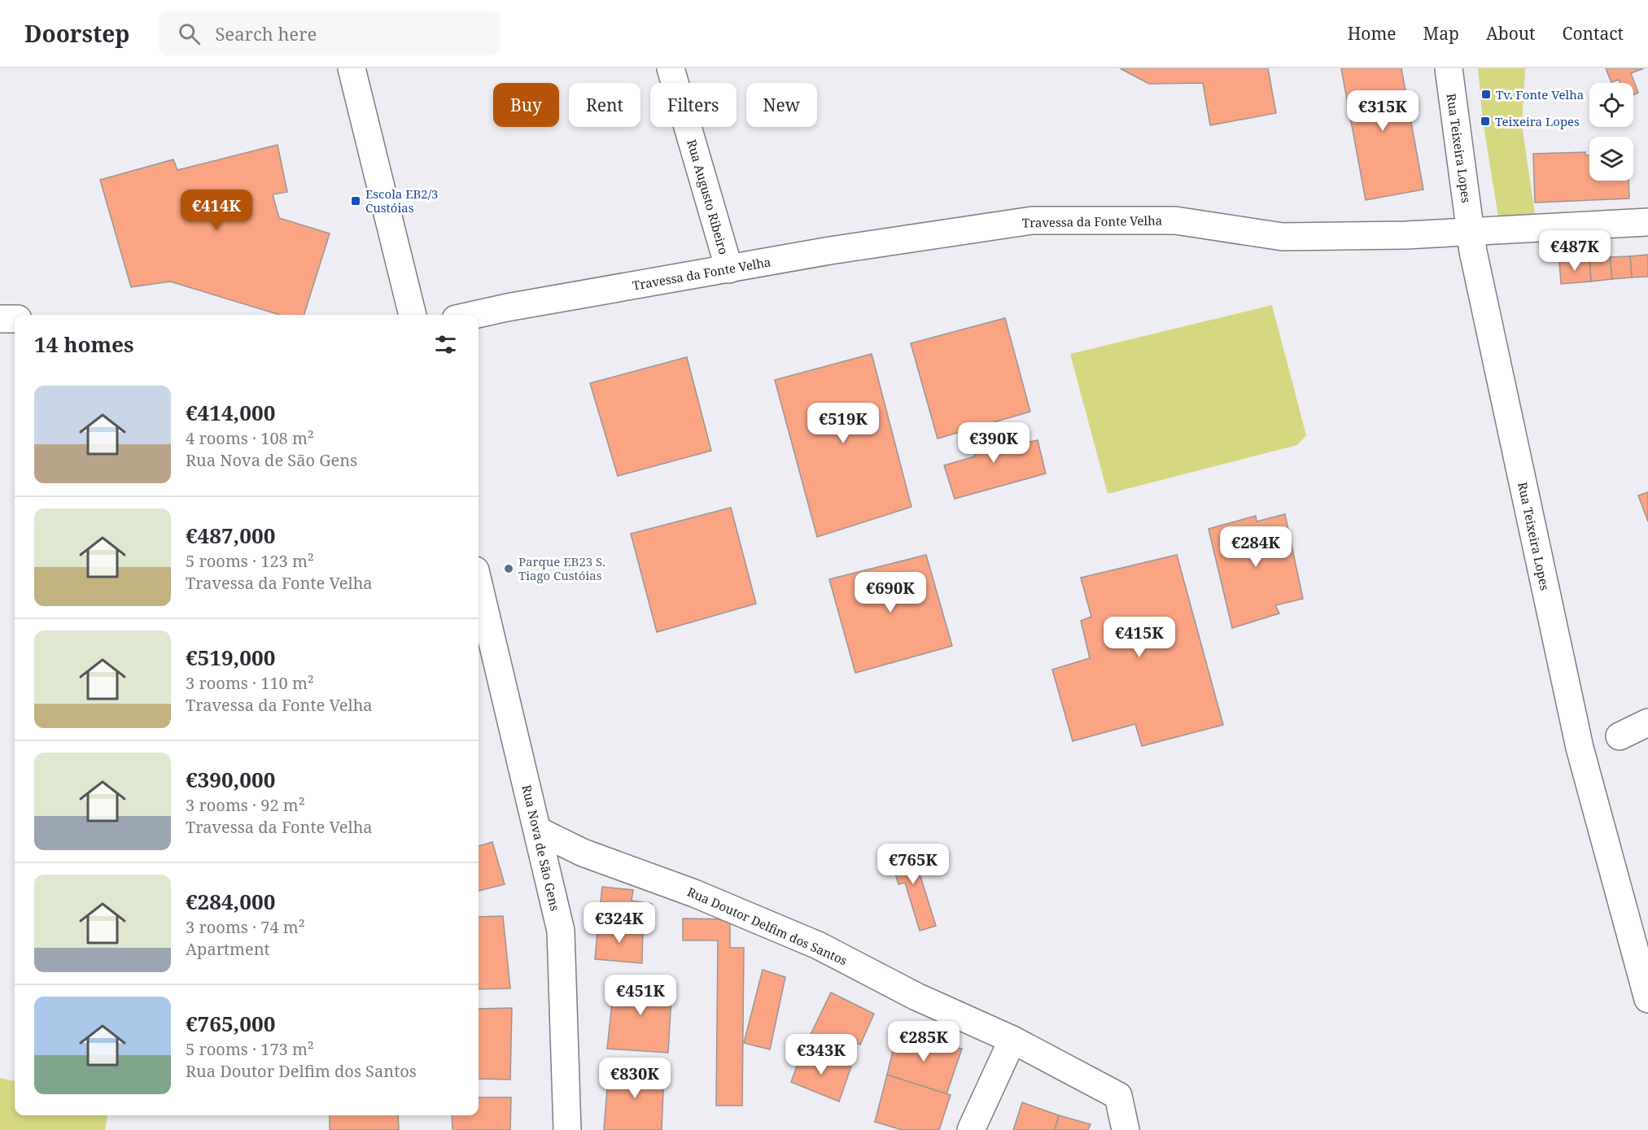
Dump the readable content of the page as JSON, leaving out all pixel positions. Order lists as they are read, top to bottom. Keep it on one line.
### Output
{"streets":{"street":["Rua Teixeira Lopes","Rua Augusto Ribeiro","Travessa da Fonte Velha","Rua Nova de São Gens","Rua Doutor Delfim dos Santos"]},"crossings":[["Rua Teixeira Lopes","Travessa da Fonte Velha"],["Rua Augusto Ribeiro","Travessa da Fonte Velha"],["Rua Nova de São Gens","Rua Doutor Delfim dos Santos"]],"places":{"transit":["Tv. Fonte Velha","Teixeira Lopes","Escola EB2/3 Custóias"],"other":["Parque EB23 S. Tiago Custóias"]},"page":{"header":"Doorstep","search":"Search here","nav":["Home","Map","About","Contact"],"chip":["Buy","Rent","Filters","New"],"price":["€315K","€414K","€487K","€519K","€390K","€284K","€690K","€415K","€765K","€324K","€451K","€285K","€343K","€830K"],"heading":"14 homes","list":[{"name":"€414,000","note":"4 rooms · 108 m² · Rua Nova de São Gens"},{"name":"€487,000","note":"5 rooms · 123 m² · Travessa da Fonte Velha"},{"name":"€519,000","note":"3 rooms · 110 m² · Travessa da Fonte Velha"},{"name":"€390,000","note":"3 rooms · 92 m² · Travessa da Fonte Velha"},{"name":"€284,000","note":"3 rooms · 74 m² · Apartment"},{"name":"€765,000","note":"5 rooms · 173 m² · Rua Doutor Delfim dos Santos"}]}}
